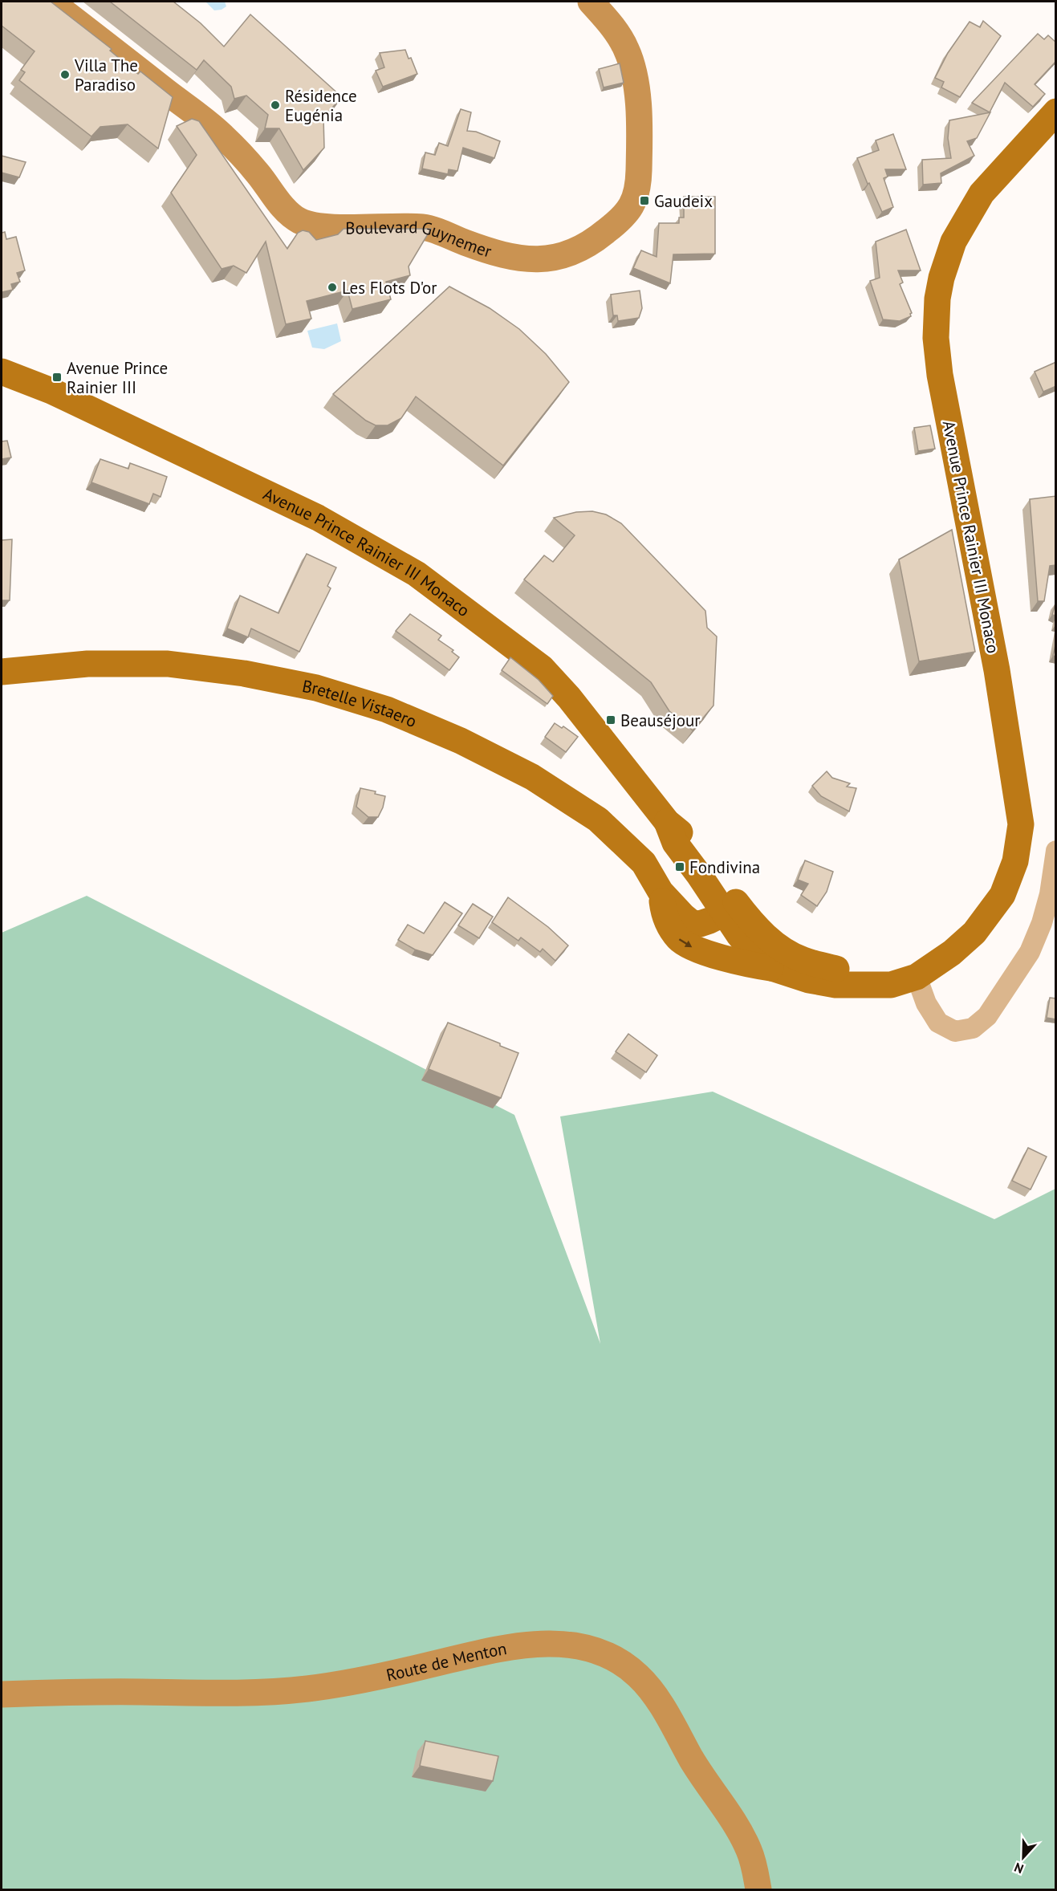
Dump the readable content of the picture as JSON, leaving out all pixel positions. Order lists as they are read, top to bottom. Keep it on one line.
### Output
{"streets":{"main road":["Boulevard Guynemer","Avenue Prince Rainier III Monaco","Bretelle Vistaero","Route de Menton"]},"crossings":[["Avenue Prince Rainier III Monaco","Bretelle Vistaero"]],"places":{"other":["Villa The Paradiso","Résidence Eugénia","Les Flots D'or"],"transit":["Gaudeix","Avenue Prince Rainier III","Beauséjour","Fondivina"]},"north":"bottom"}
